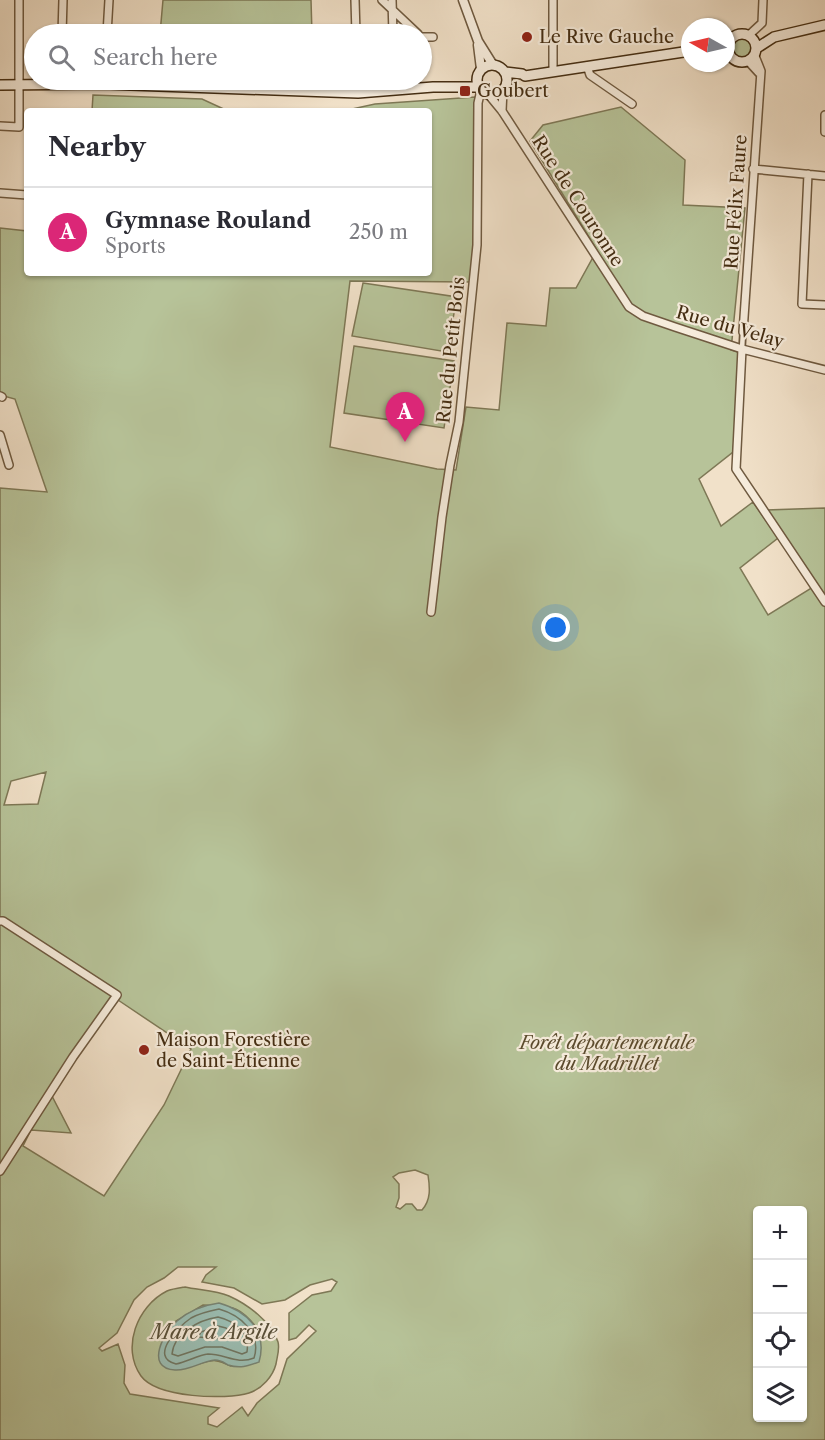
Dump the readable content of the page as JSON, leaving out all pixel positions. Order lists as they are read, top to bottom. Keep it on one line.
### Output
{"streets":{"street":["Rue de Couronne","Rue Félix Faure","Rue du Velay","Rue du Petit Bois"]},"crossings":[["Rue de Couronne","Rue du Velay"],["Rue de Couronne","Rue du Petit Bois"]],"water":["Mare à Argile"],"parks":["Forêt départementale du Madrillet"],"places":{"other":["Le Rive Gauche","Maison Forestière de Saint-Étienne"],"transit":["Goubert"]},"north":"left","page":{"search":"Search here","heading":"Nearby","list":[{"mark":"A","name":"Gymnase Rouland","note":"Sports","value":"250 m"}],"pins":"A","map_buttons":["+","−"]}}
